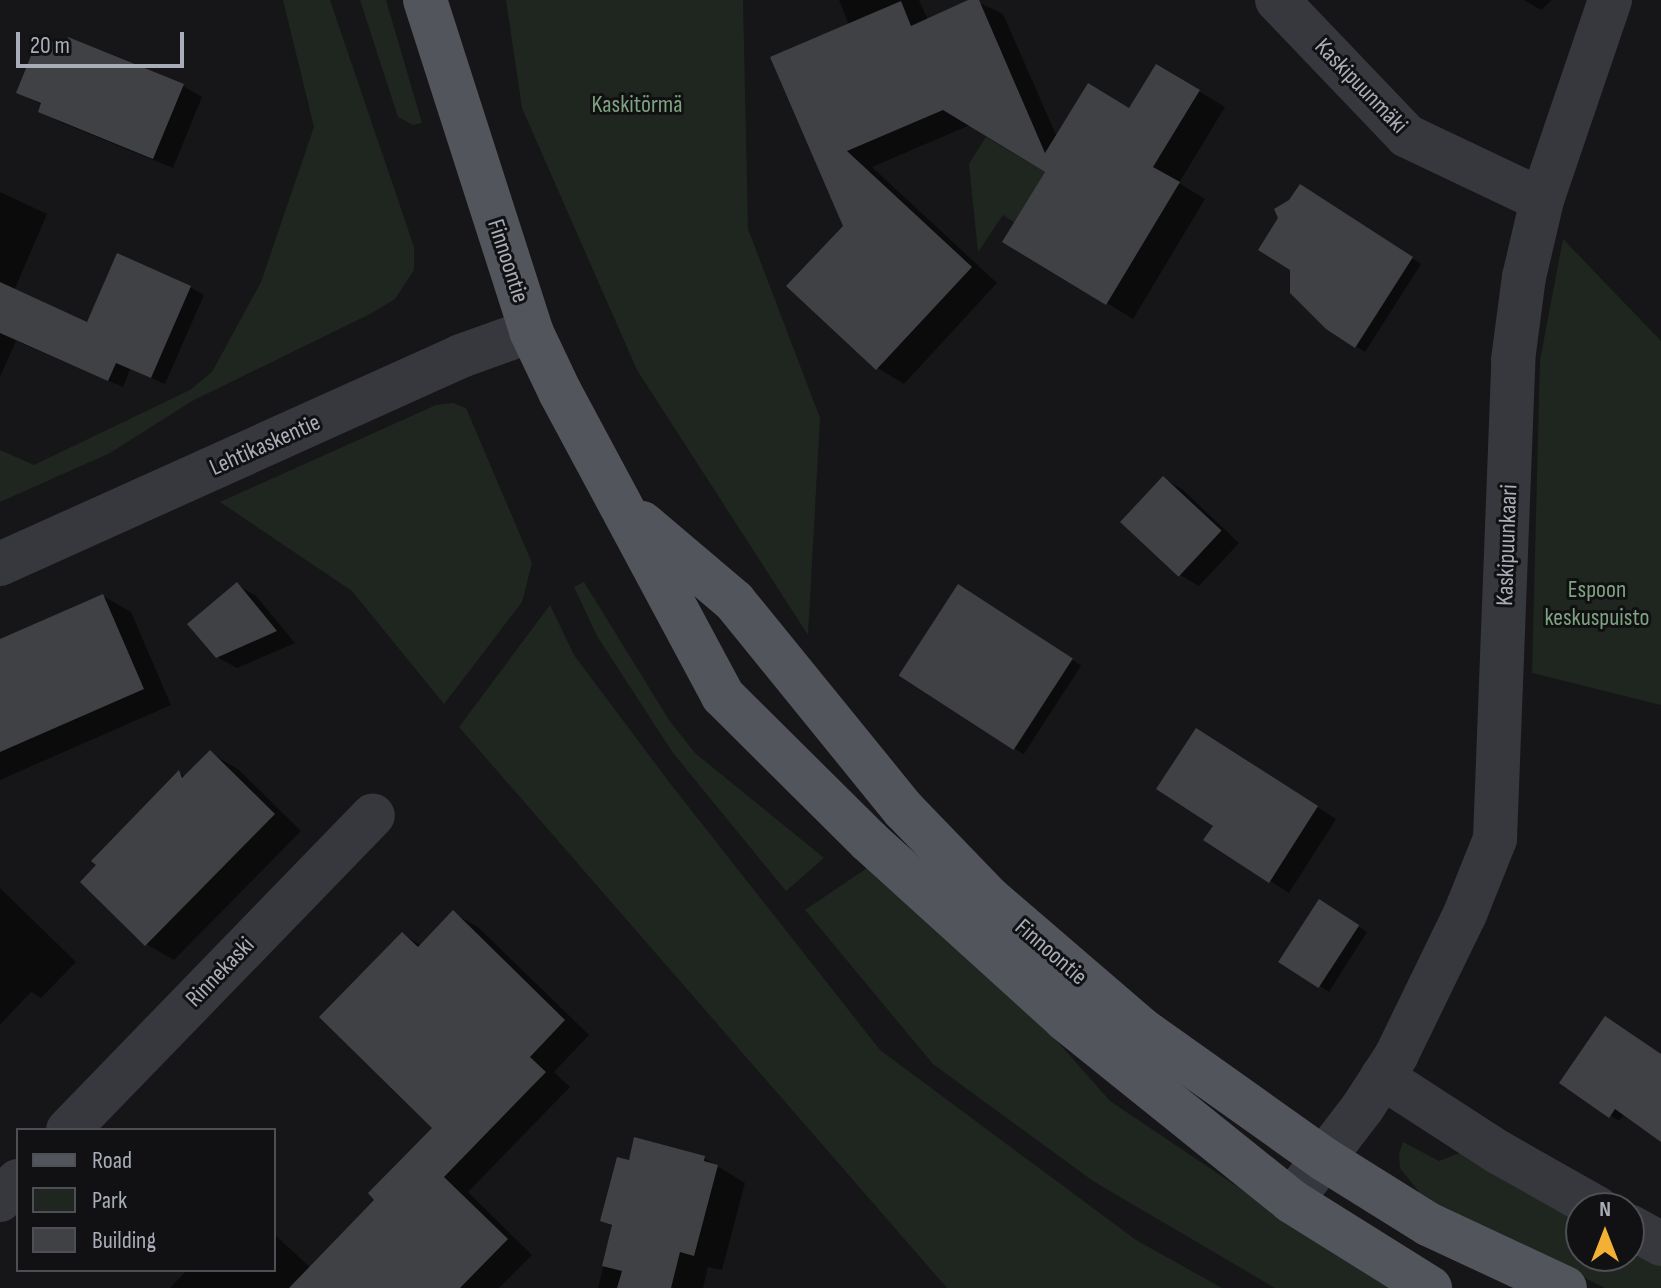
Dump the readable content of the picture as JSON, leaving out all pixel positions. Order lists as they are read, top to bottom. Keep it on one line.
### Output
{"streets":{"main road":["Finnoontie"],"street":["Kaskipuunmäki","Lehtikaskentie","Kaskipuunkaari","Rinnekaski"]},"crossings":[["Kaskipuunmäki","Kaskipuunkaari"],["Finnoontie","Lehtikaskentie"],["Finnoontie","Kaskipuunkaari"]],"parks":["Kaskitörmä","Espoon keskuspuisto"],"legend":["Road","Park","Building"],"scale_bar":"20 m","north":"top"}
